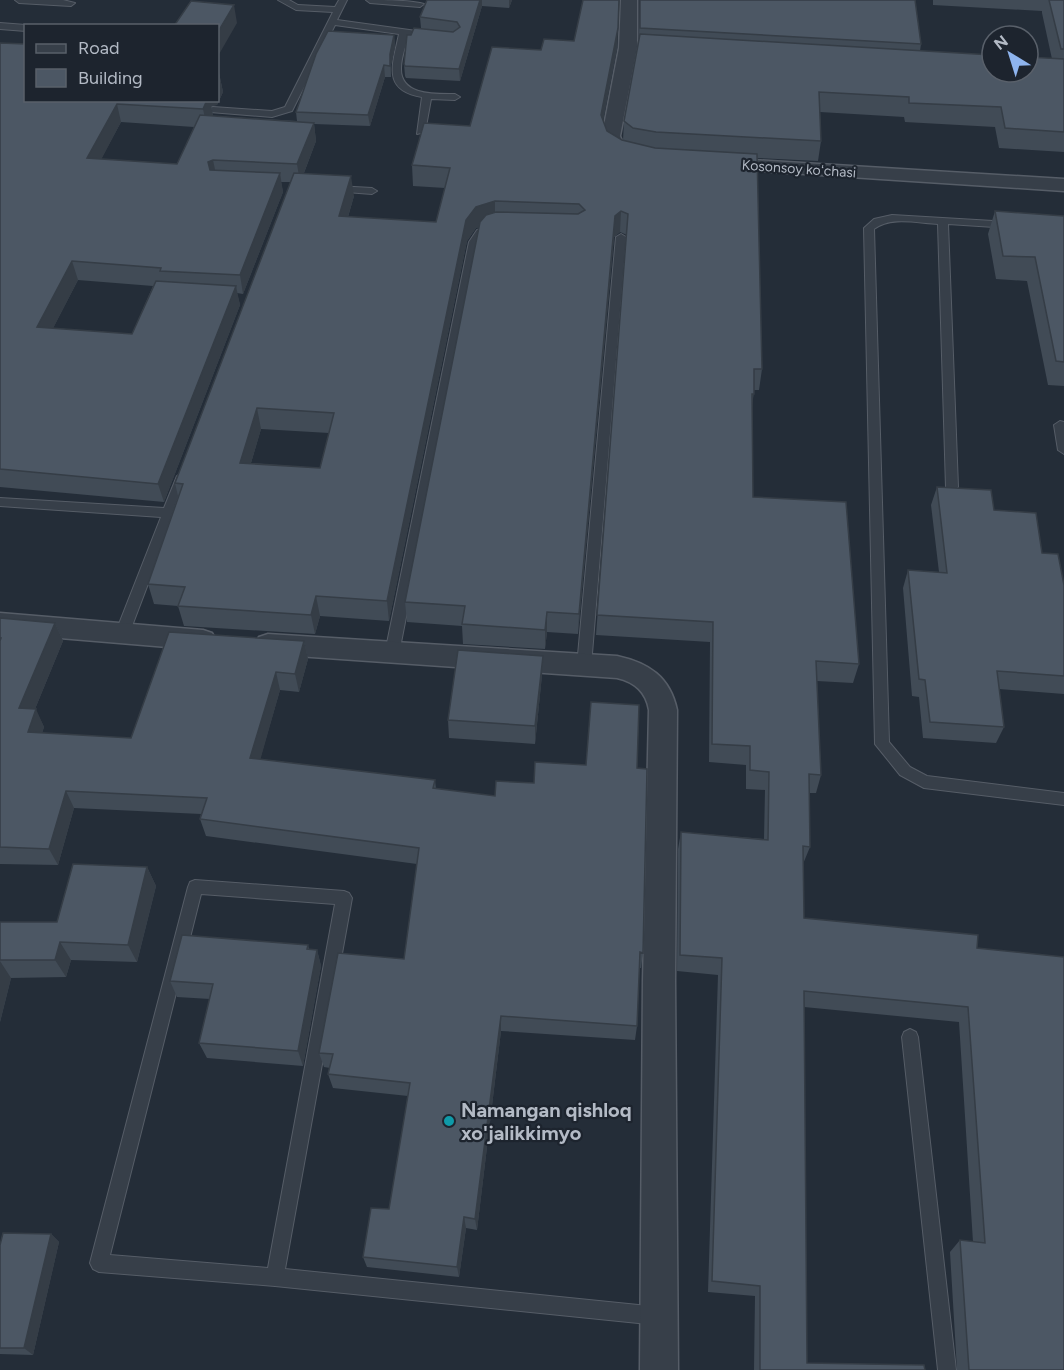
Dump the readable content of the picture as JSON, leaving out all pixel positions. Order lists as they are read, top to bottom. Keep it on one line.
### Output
{"streets":{"street":["Kosonsoy koʻchasi"]},"places":["Namangan qishloq xo'jalikkimyo"],"legend":["Road","Building"],"north":"top left"}
